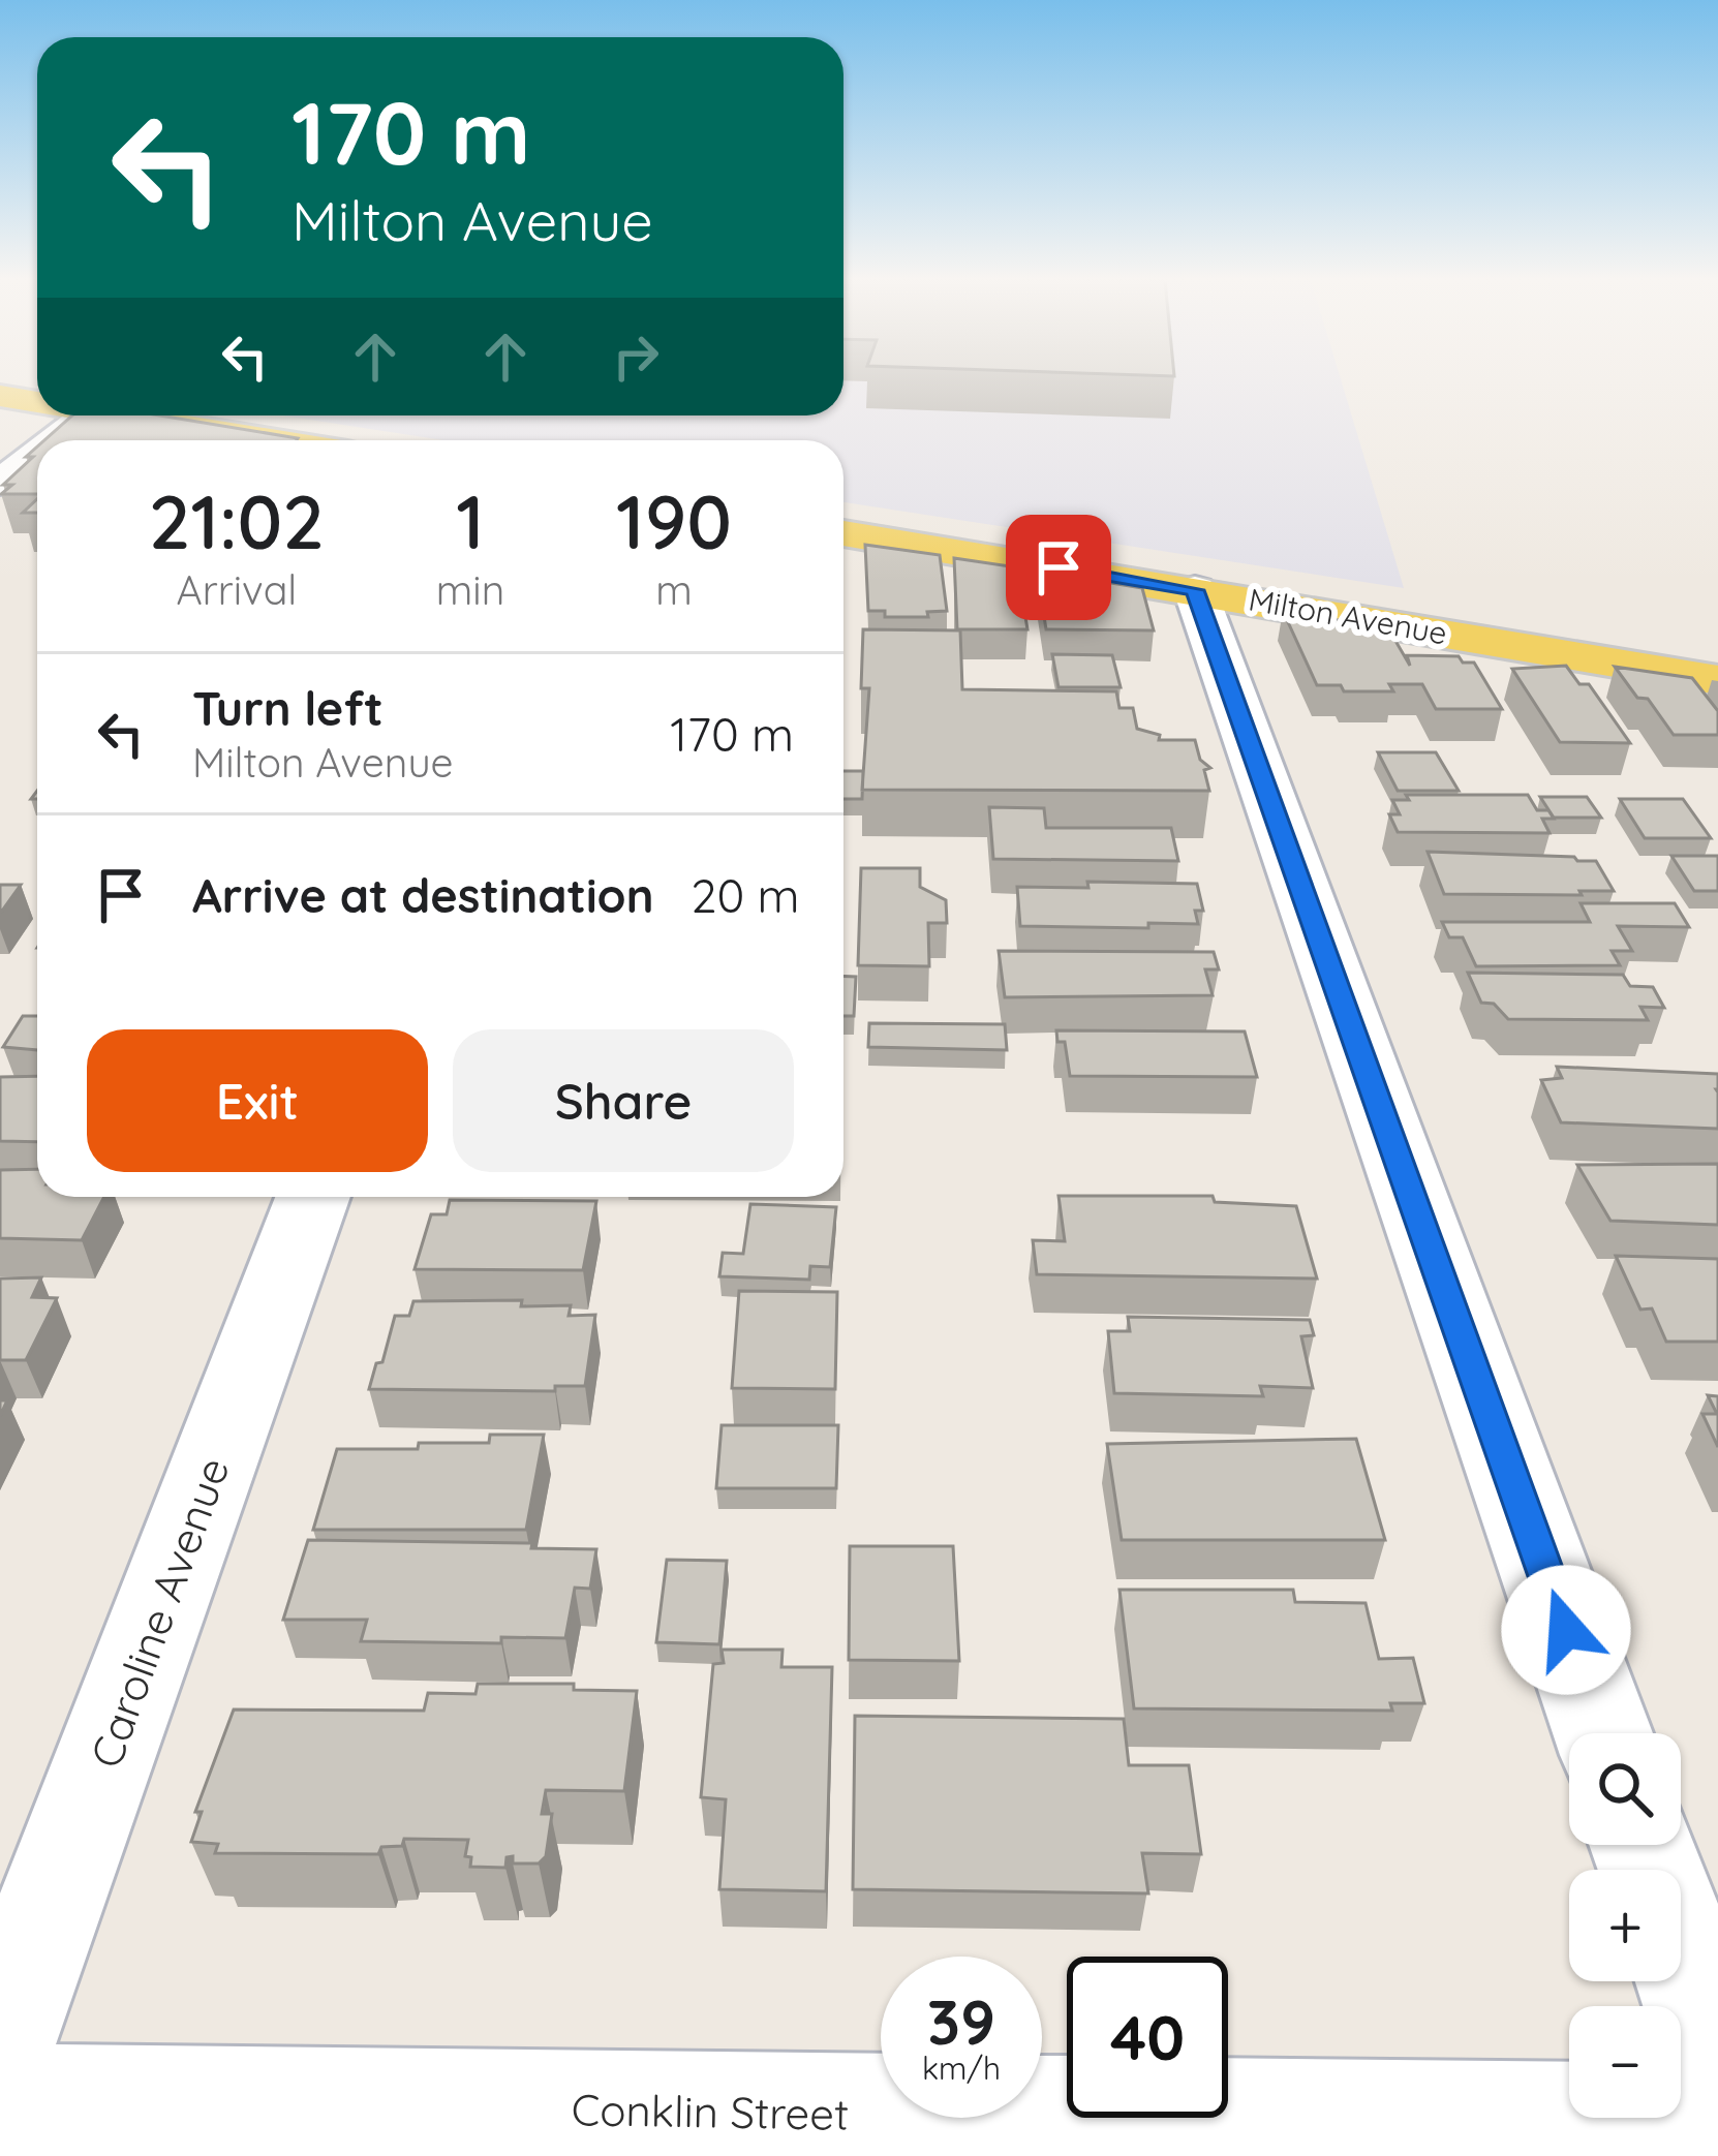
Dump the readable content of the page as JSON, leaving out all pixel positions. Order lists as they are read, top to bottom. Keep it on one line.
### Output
{"streets":{"main road":["Milton Avenue"],"street":["Caroline Avenue","Conklin Street"]},"page":{"turn":["170 m","Milton Avenue"],"eta":["21:02","Arrival","1","min","190","m"],"list":[{"name":"Turn left","note":"Milton Avenue","value":"170 m"},{"name":"Arrive at destination","value":"20 m"}],"buttons":["Exit","Share"],"map_buttons":["+","−"],"speed":"39 km/h","limit":"40"}}
